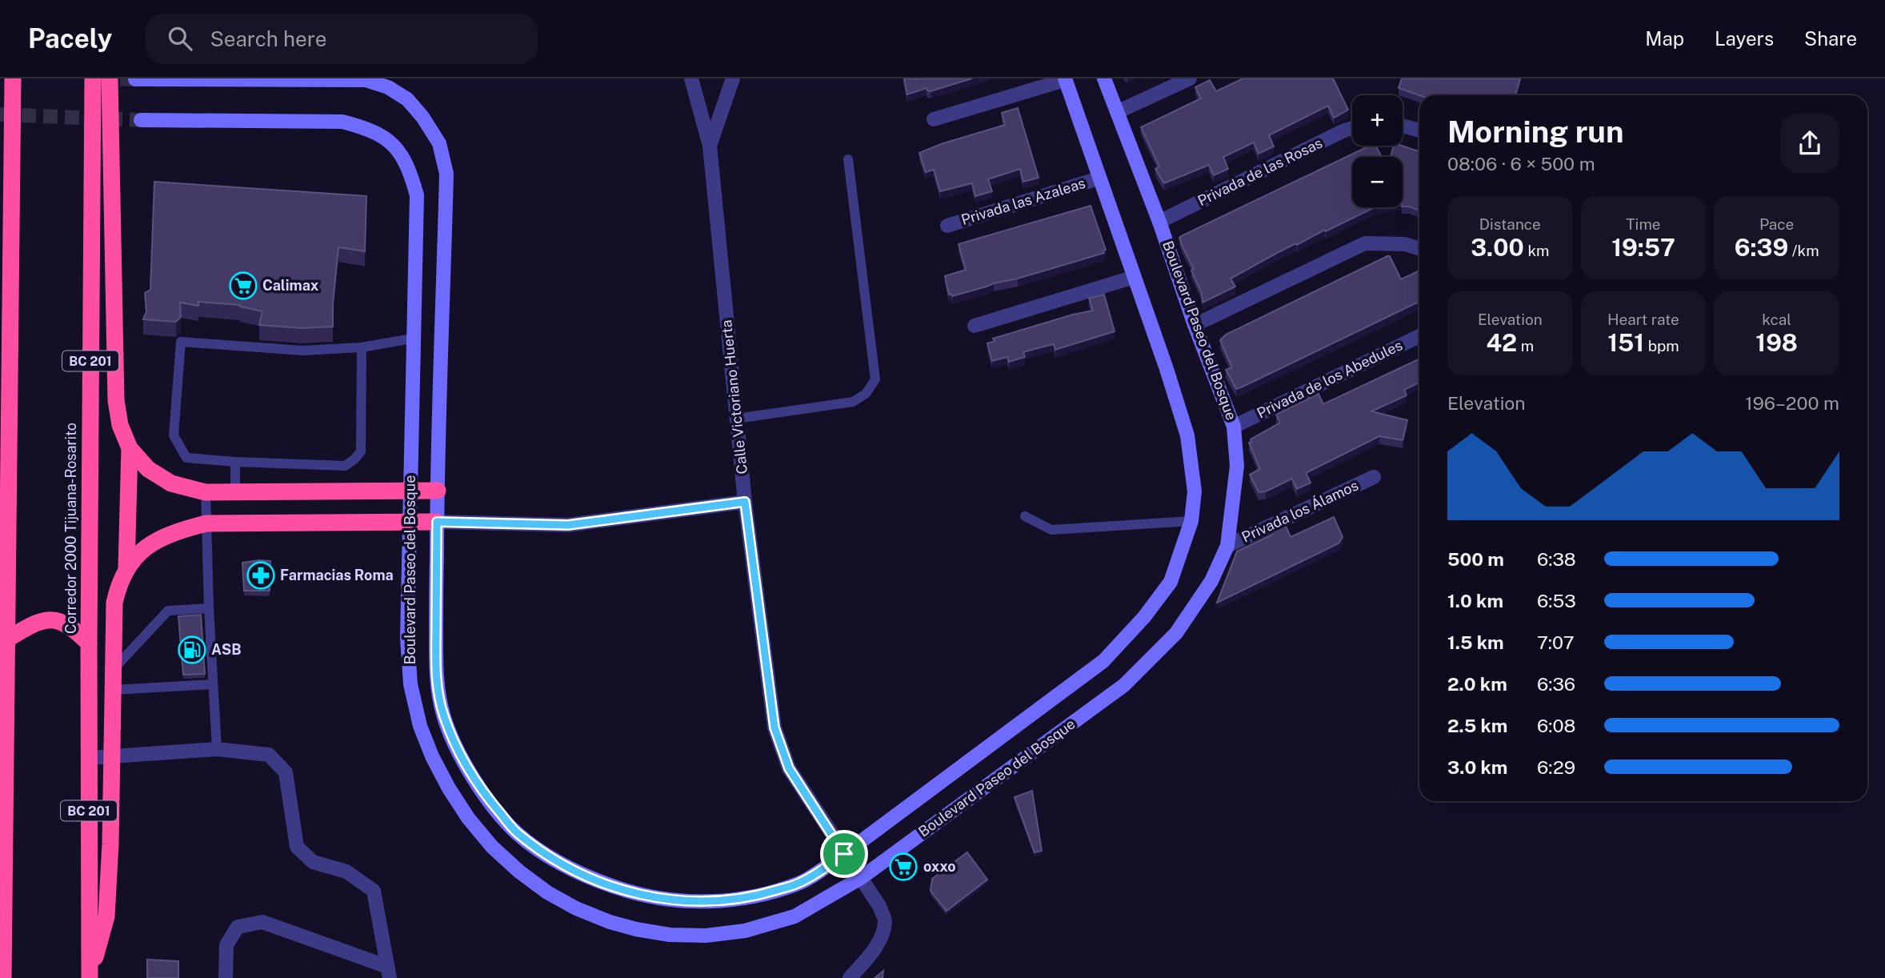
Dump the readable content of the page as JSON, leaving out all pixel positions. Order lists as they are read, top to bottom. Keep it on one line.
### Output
{"streets":{"highway":["BC 201","Corredor 2000 Tijuana-Rosarito"],"street":["Privada de las Rosas","Privada las Azaleas","Boulevard Paseo del Bosque","Privada de los Abedules","Calle Victoriano Huerta","Privada los Álamos"]},"crossings":[["Privada de las Rosas","Boulevard Paseo del Bosque"],["Privada las Azaleas","Boulevard Paseo del Bosque"],["Boulevard Paseo del Bosque","Privada de los Abedules"],["Boulevard Paseo del Bosque","Calle Victoriano Huerta"],["Boulevard Paseo del Bosque","Privada los Álamos"]],"places":{"supermarket":["Calimax","oxxo"],"pharmacy":["Farmacias Roma"],"fuel station":["ASB"]},"page":{"header":"Pacely","search":"Search here","nav":["Map","Layers","Share"],"map_buttons":["+","−"],"heading":["Morning run","08:06 · 6 × 500 m"],"stats":[["Distance","3.00 km"],["Time","19:57"],["Pace","6:39 /km"],["Elevation","42 m"],["Heart rate","151 bpm"],["kcal","198"]],"chart":["Elevation","196–200 m"],"list":[{"name":"500 m","note":"6:38"},{"name":"1.0 km","note":"6:53"},{"name":"1.5 km","note":"7:07"},{"name":"2.0 km","note":"6:36"},{"name":"2.5 km","note":"6:08"},{"name":"3.0 km","note":"6:29"}]}}
